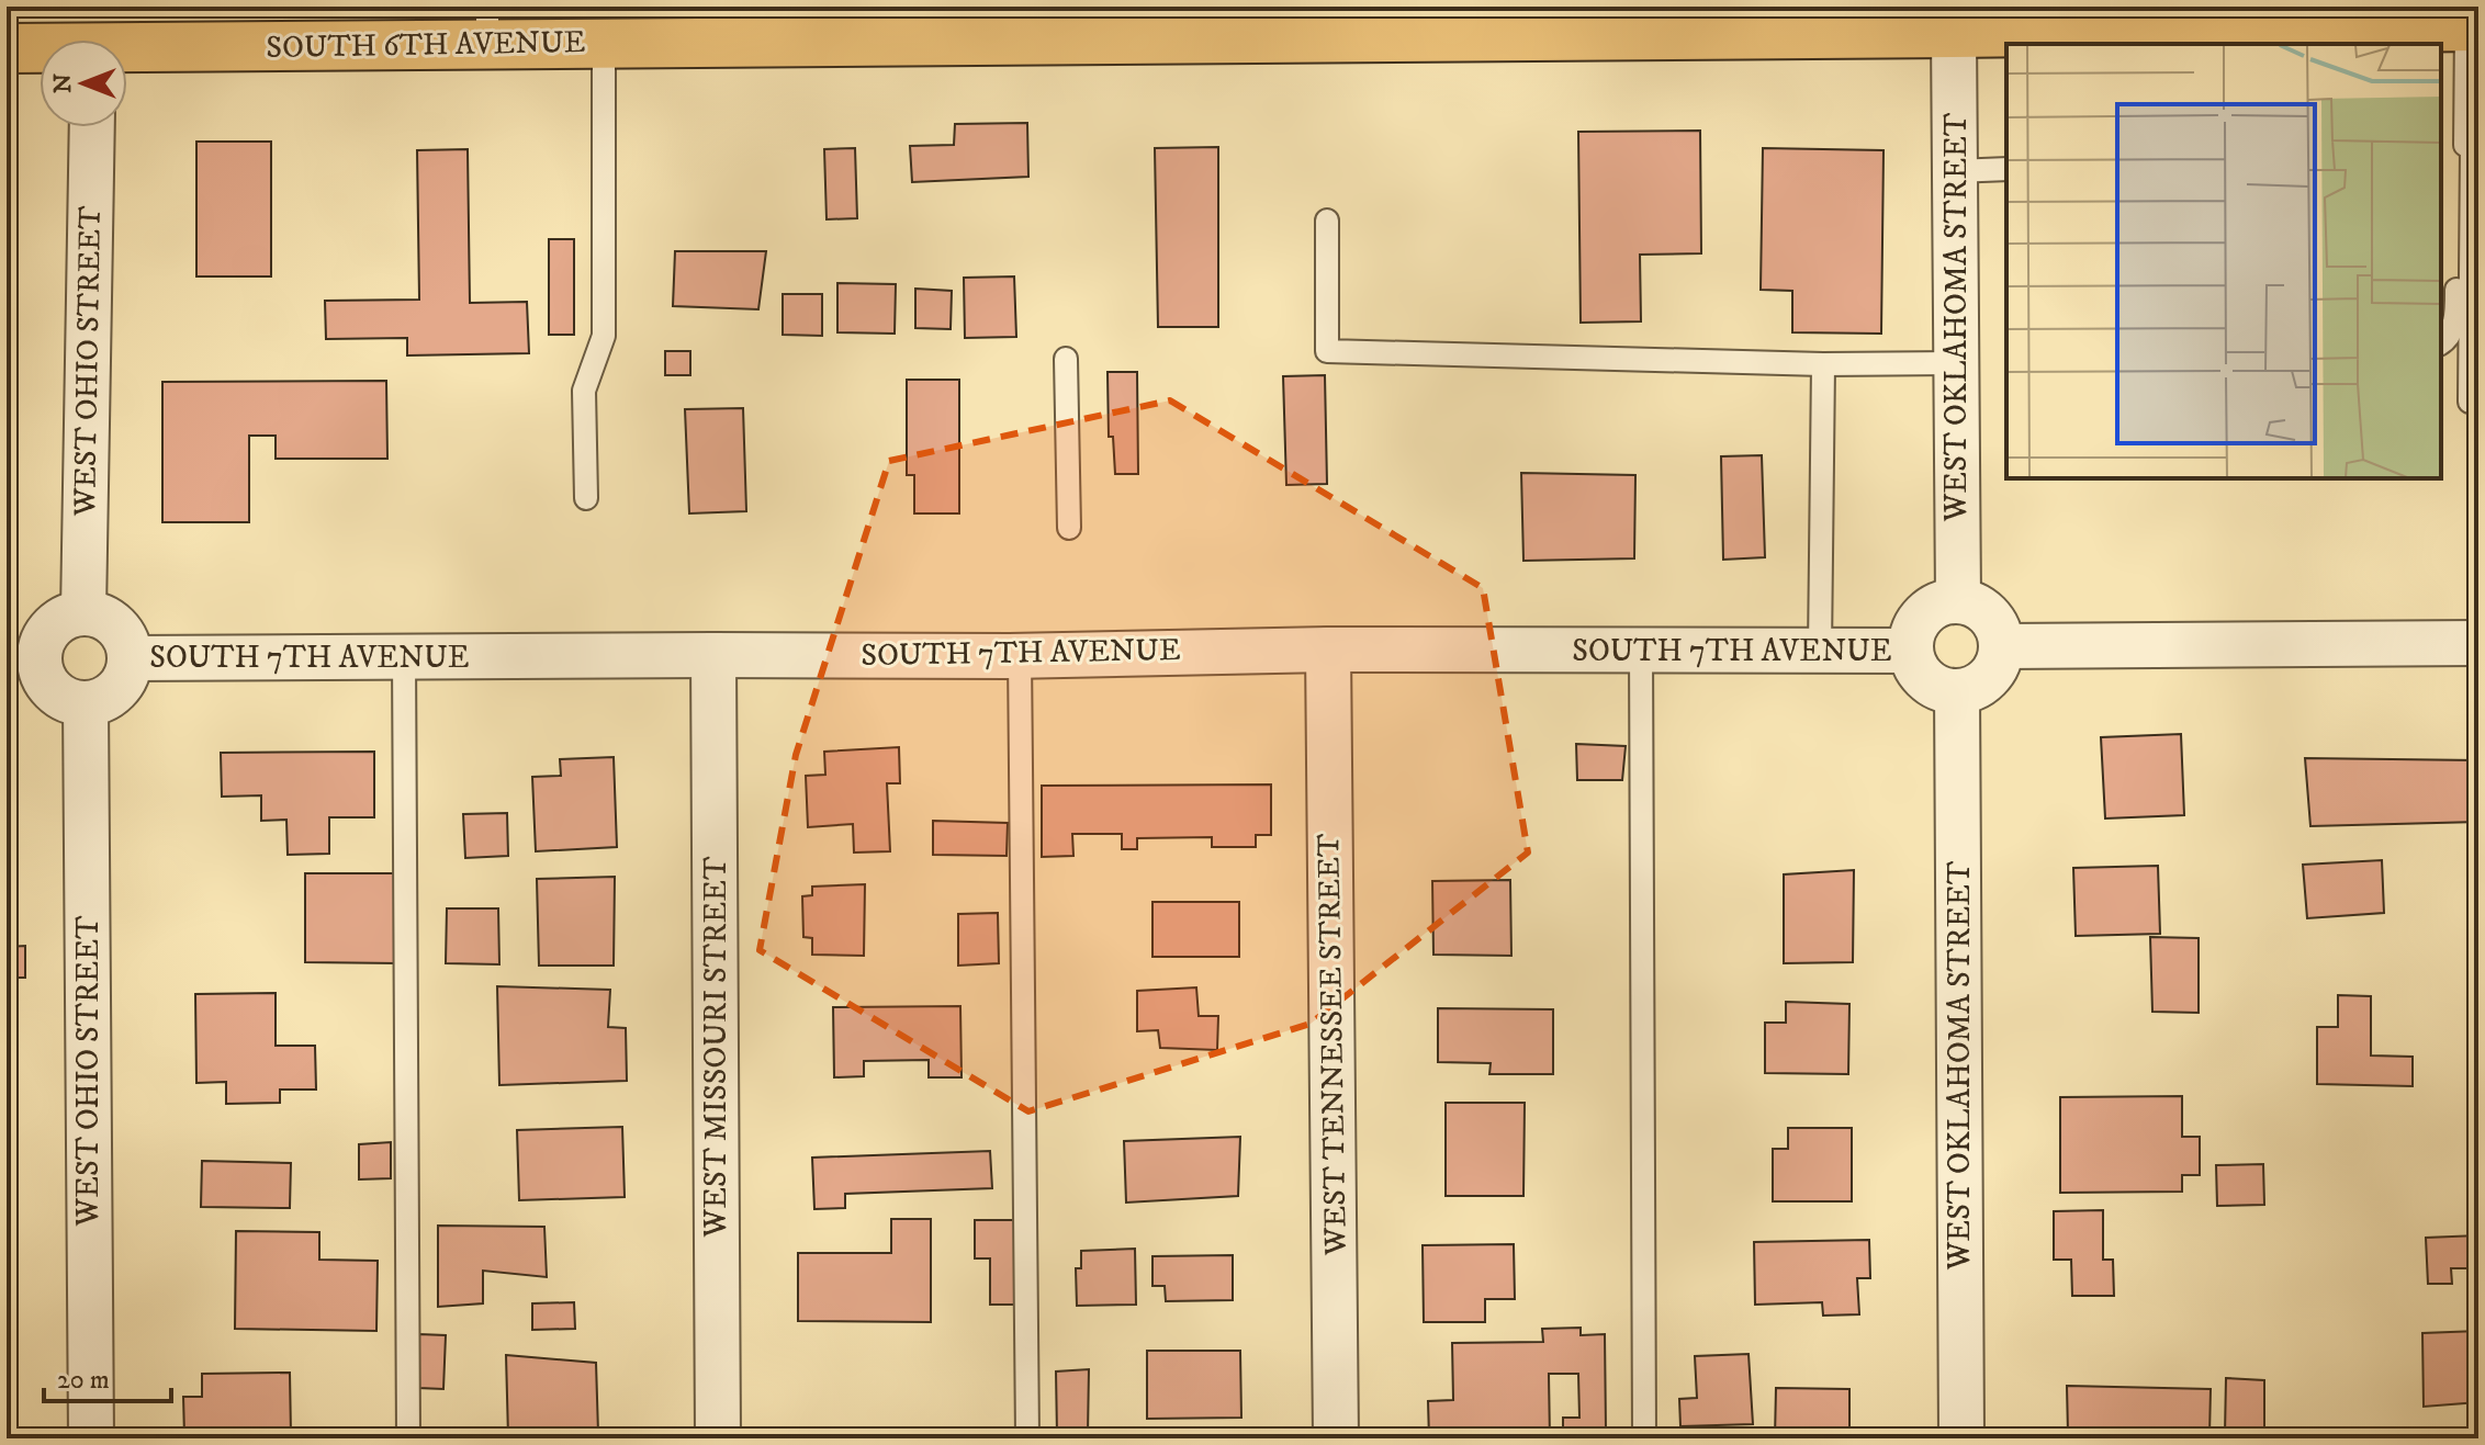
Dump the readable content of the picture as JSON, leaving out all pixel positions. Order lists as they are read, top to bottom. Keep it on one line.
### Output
{"streets":{"main road":["SOUTH 6TH AVENUE"],"street":["WEST OKLAHOMA STREET","WEST OHIO STREET","SOUTH 7TH AVENUE","WEST TENNESSEE STREET","WEST MISSOURI STREET"]},"crossings":[["SOUTH 6TH AVENUE","WEST OKLAHOMA STREET"],["WEST OKLAHOMA STREET","SOUTH 7TH AVENUE"],["WEST OHIO STREET","SOUTH 7TH AVENUE"],["SOUTH 7TH AVENUE","WEST TENNESSEE STREET"],["SOUTH 7TH AVENUE","WEST MISSOURI STREET"]],"scale_bar":"20 m","north":"left"}
